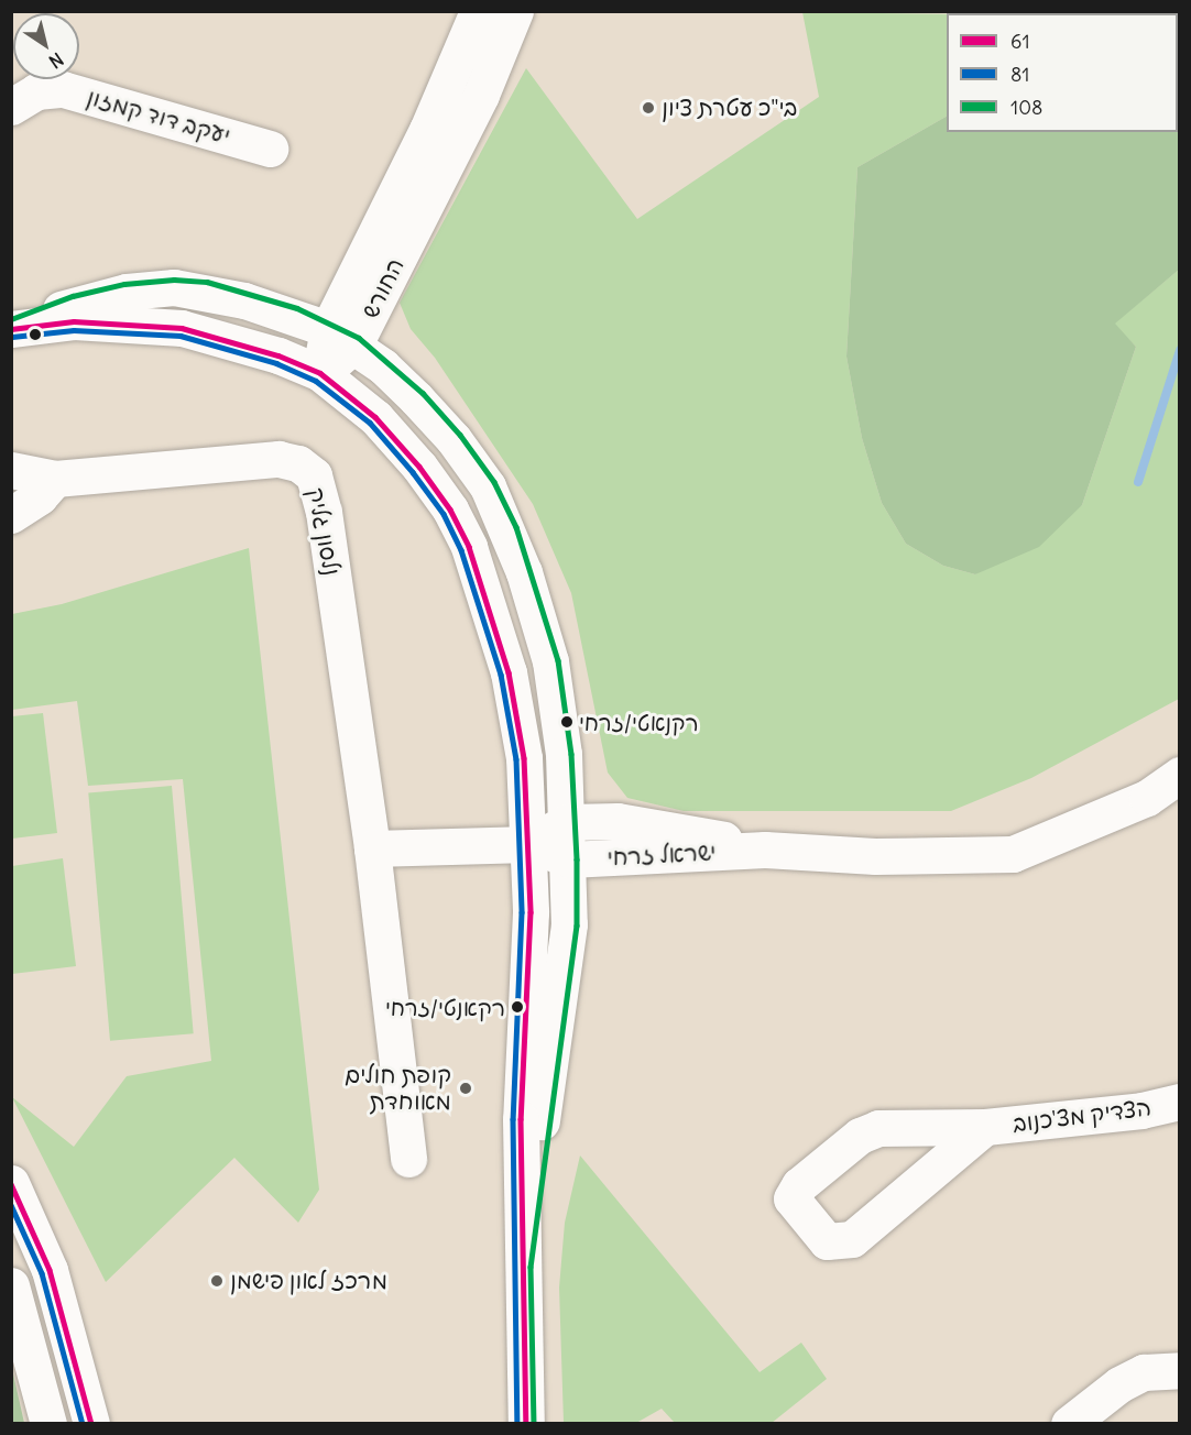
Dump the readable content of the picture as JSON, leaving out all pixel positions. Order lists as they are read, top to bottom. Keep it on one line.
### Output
{"streets":{"street":["יעקב דוד קמזון","החורש","נלסון גליק","ישראל זרחי","הצדיק מצ'כנוב"]},"places":["בי\"כ עטרת ציון","רקנאטי/זרחי","רקאנטי/זרחי","קופת חולים מאוחדת","מרכז לאון פישמן"],"lines":["transit line 108","transit line 61","transit line 81"],"legend":["61","81","108"],"north":"bottom right"}
